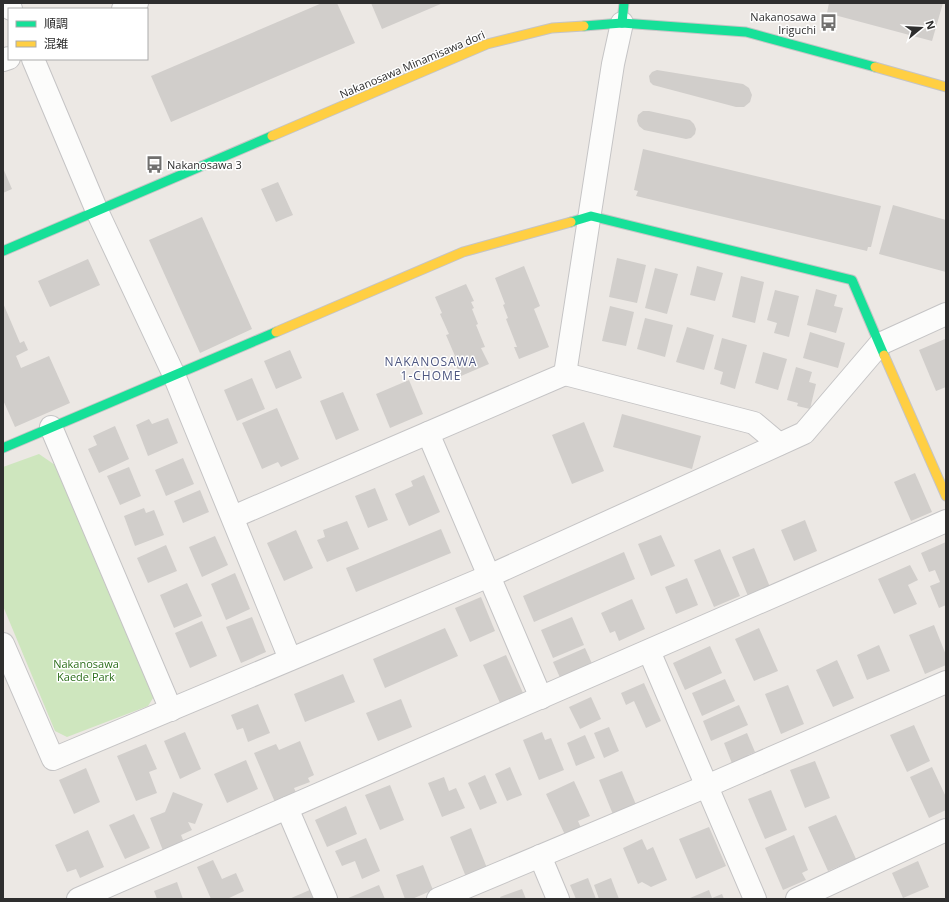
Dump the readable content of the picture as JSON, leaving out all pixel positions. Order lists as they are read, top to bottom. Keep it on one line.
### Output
{"streets":{"street":["Nakanosawa Minamisawa dori"]},"districts":["NAKANOSAWA 1-CHOME"],"parks":["Nakanosawa Kaede Park"],"places":{"bus stop":["Nakanosawa Iriguchi","Nakanosawa 3"]},"legend":["順調","混雑"],"north":"right"}
